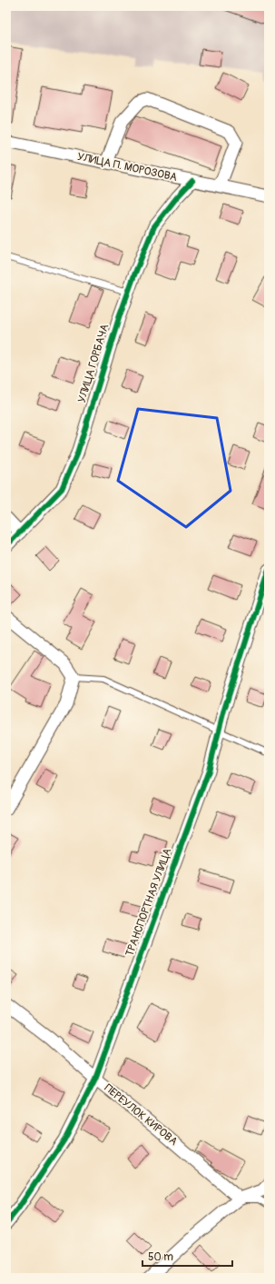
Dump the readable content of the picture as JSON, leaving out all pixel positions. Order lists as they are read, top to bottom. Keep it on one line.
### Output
{"streets":{"street":["УЛИЦА П. МОРОЗОВА","УЛИЦА ГОРБАЧА","ТРАНСПОРТНАЯ УЛИЦА","ПЕРЕУЛОК КИРОВА"]},"crossings":[["УЛИЦА П. МОРОЗОВА","УЛИЦА ГОРБАЧА"],["ТРАНСПОРТНАЯ УЛИЦА","ПЕРЕУЛОК КИРОВА"]],"scale_bar":"50 m"}
